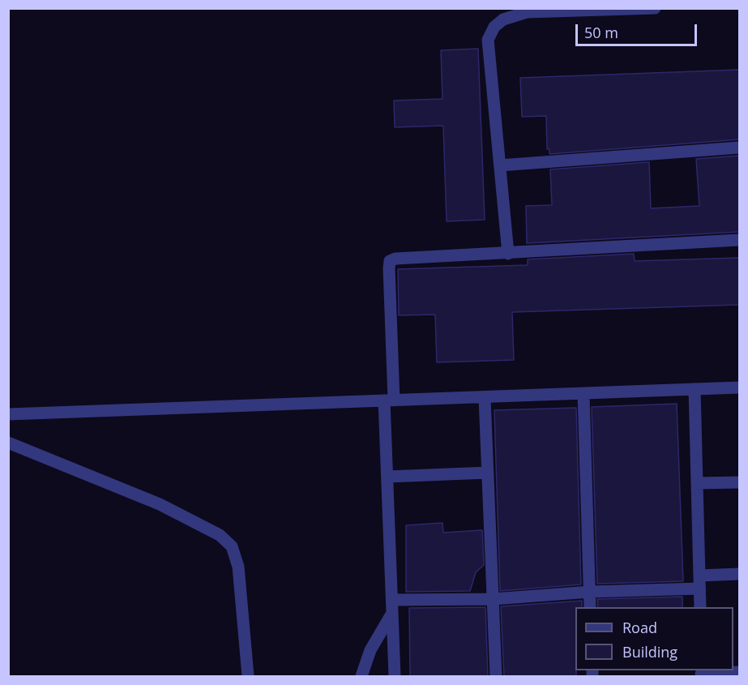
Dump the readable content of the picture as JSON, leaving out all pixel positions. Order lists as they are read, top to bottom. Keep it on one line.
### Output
{"legend":["Road","Building"],"scale_bar":"50 m"}
